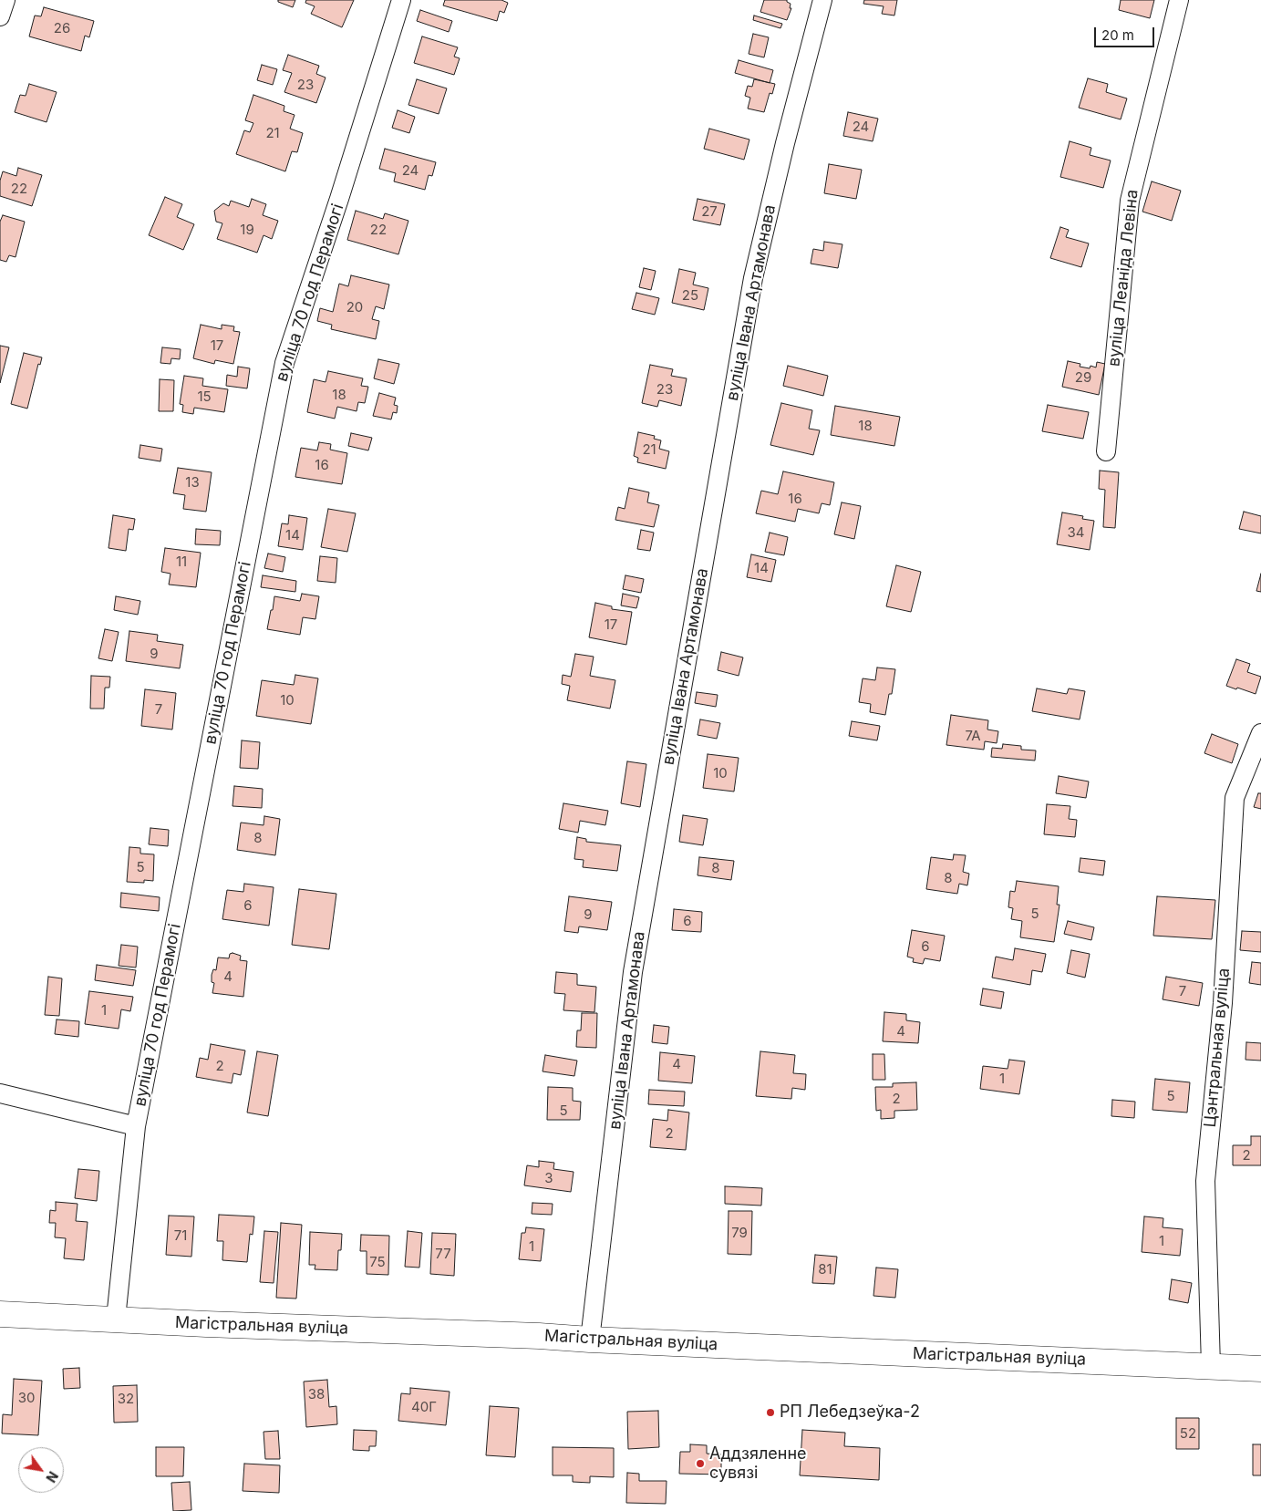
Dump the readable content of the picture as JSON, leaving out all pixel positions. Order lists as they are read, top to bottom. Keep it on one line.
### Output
{"streets":{"main road":["Магістральная вуліца"],"street":["вуліца Леаніда Левіна","вуліца 70 год Перамогі","вуліца Івана Артамонава","Цэнтральная вуліца"]},"crossings":[["вуліца 70 год Перамогі","Магістральная вуліца"],["вуліца Івана Артамонава","Магістральная вуліца"],["Цэнтральная вуліца","Магістральная вуліца"]],"places":["РП Лебедзеўка-2","Аддзяленне сувязі"],"house_numbers":["26","23","24","21","24","22","27","19","22","25","20","17","29","23","18","15","18","21","16","13","16","34","14","11","14","17","9","10","7","7А","10","8","5","8","8","6","5","9","6","6","4","7","1","4","4","2","1","5","2","5","2","2","3","79","71","1","1","77","75","81","38","30","32","40Г","52"],"scale_bar":"20 m","north":"bottom right"}
